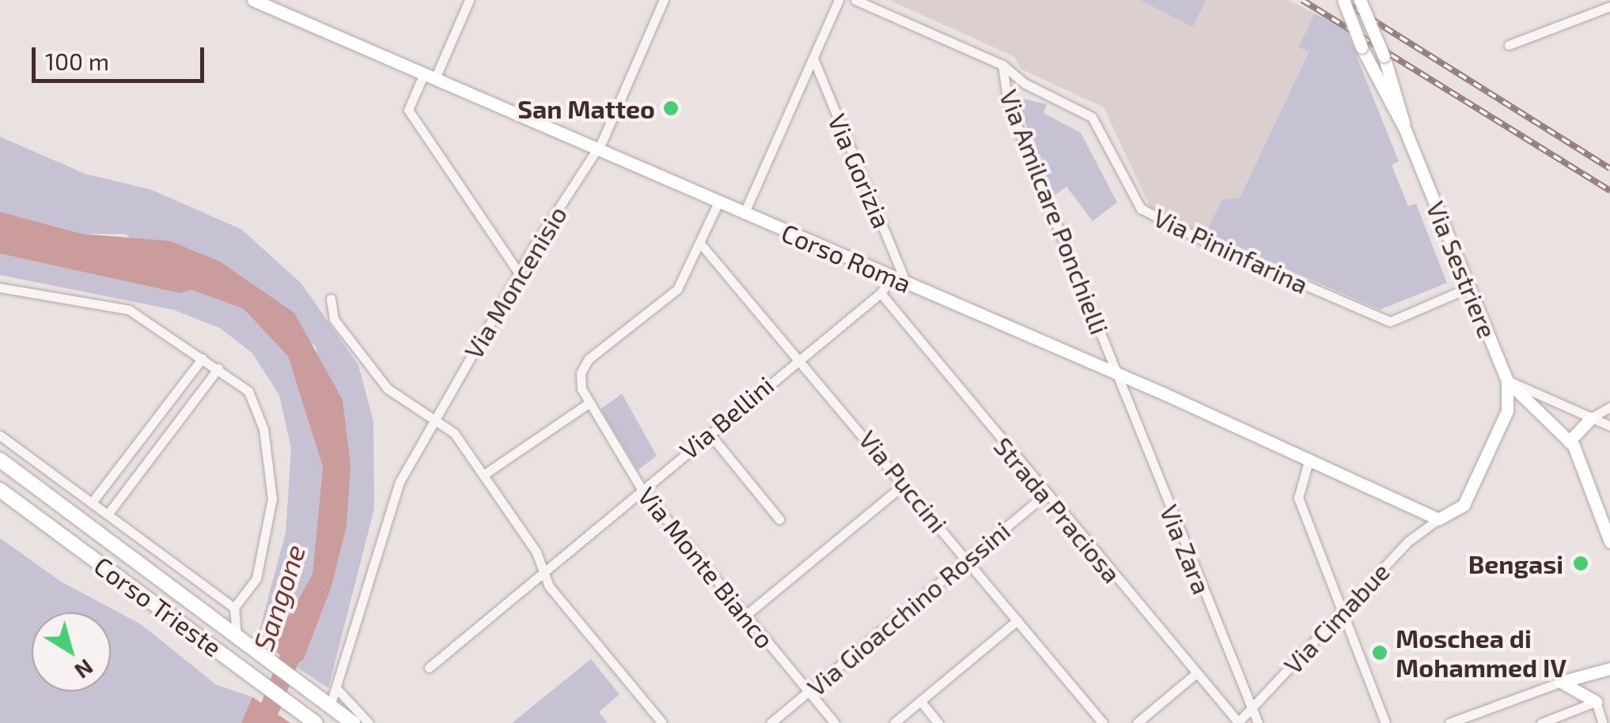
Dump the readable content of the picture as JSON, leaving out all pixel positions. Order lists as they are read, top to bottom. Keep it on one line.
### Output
{"streets":{"main road":["Corso Trieste"],"street":["Via Gorizia","Via Amilcare Ponchielli","Via Pininfarina","Corso Roma","Via Sestriere","Via Moncenisio","Via Bellini","Via Puccini","Strada Praciosa","Via Zara","Via Monte Bianco","Via Gioacchino Rossini","Via Cimabue"]},"crossings":[["Via Gorizia","Corso Roma"],["Via Amilcare Ponchielli","Via Pininfarina"],["Via Amilcare Ponchielli","Corso Roma"],["Via Amilcare Ponchielli","Via Zara"],["Via Pininfarina","Via Sestriere"],["Corso Roma","Via Sestriere"],["Corso Roma","Via Moncenisio"],["Corso Roma","Via Bellini"],["Corso Roma","Via Zara"],["Corso Roma","Via Cimabue"],["Via Sestriere","Via Cimabue"],["Via Moncenisio","Corso Trieste"],["Via Bellini","Via Puccini"],["Via Bellini","Strada Praciosa"],["Via Bellini","Via Monte Bianco"],["Via Puccini","Via Gioacchino Rossini"],["Strada Praciosa","Via Gioacchino Rossini"],["Strada Praciosa","Via Cimabue"],["Via Zara","Via Cimabue"],["Via Monte Bianco","Via Gioacchino Rossini"]],"water":["Sangone"],"places":["San Matteo","Bengasi","Moschea di Mohammed IV"],"scale_bar":"100 m","north":"bottom right"}
